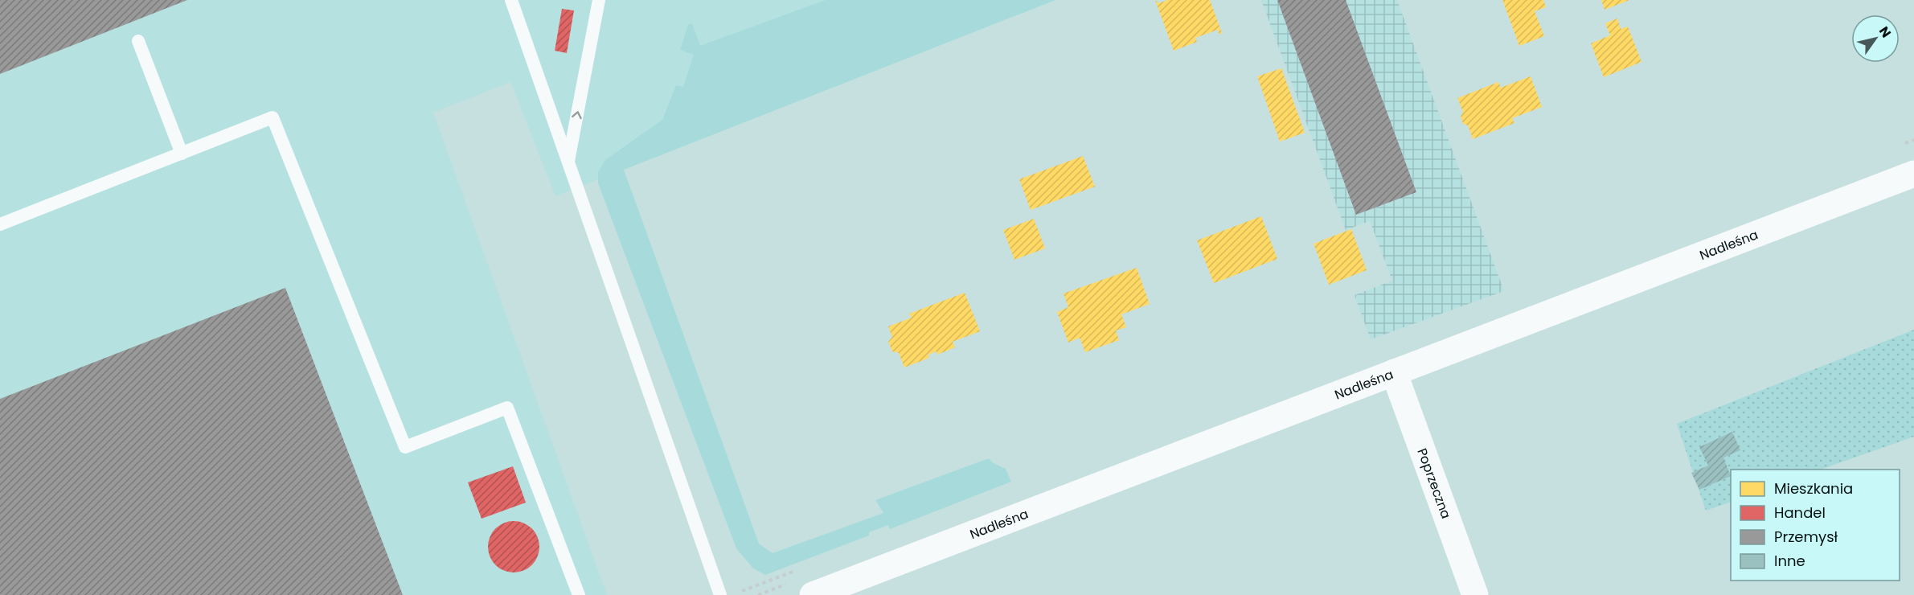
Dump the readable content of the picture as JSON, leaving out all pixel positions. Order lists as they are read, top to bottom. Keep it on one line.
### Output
{"streets":{"street":["Nadleśna","Poprzeczna"]},"crossings":[["Nadleśna","Poprzeczna"]],"legend":["Mieszkania","Handel","Przemysł","Inne"],"north":"top right"}
